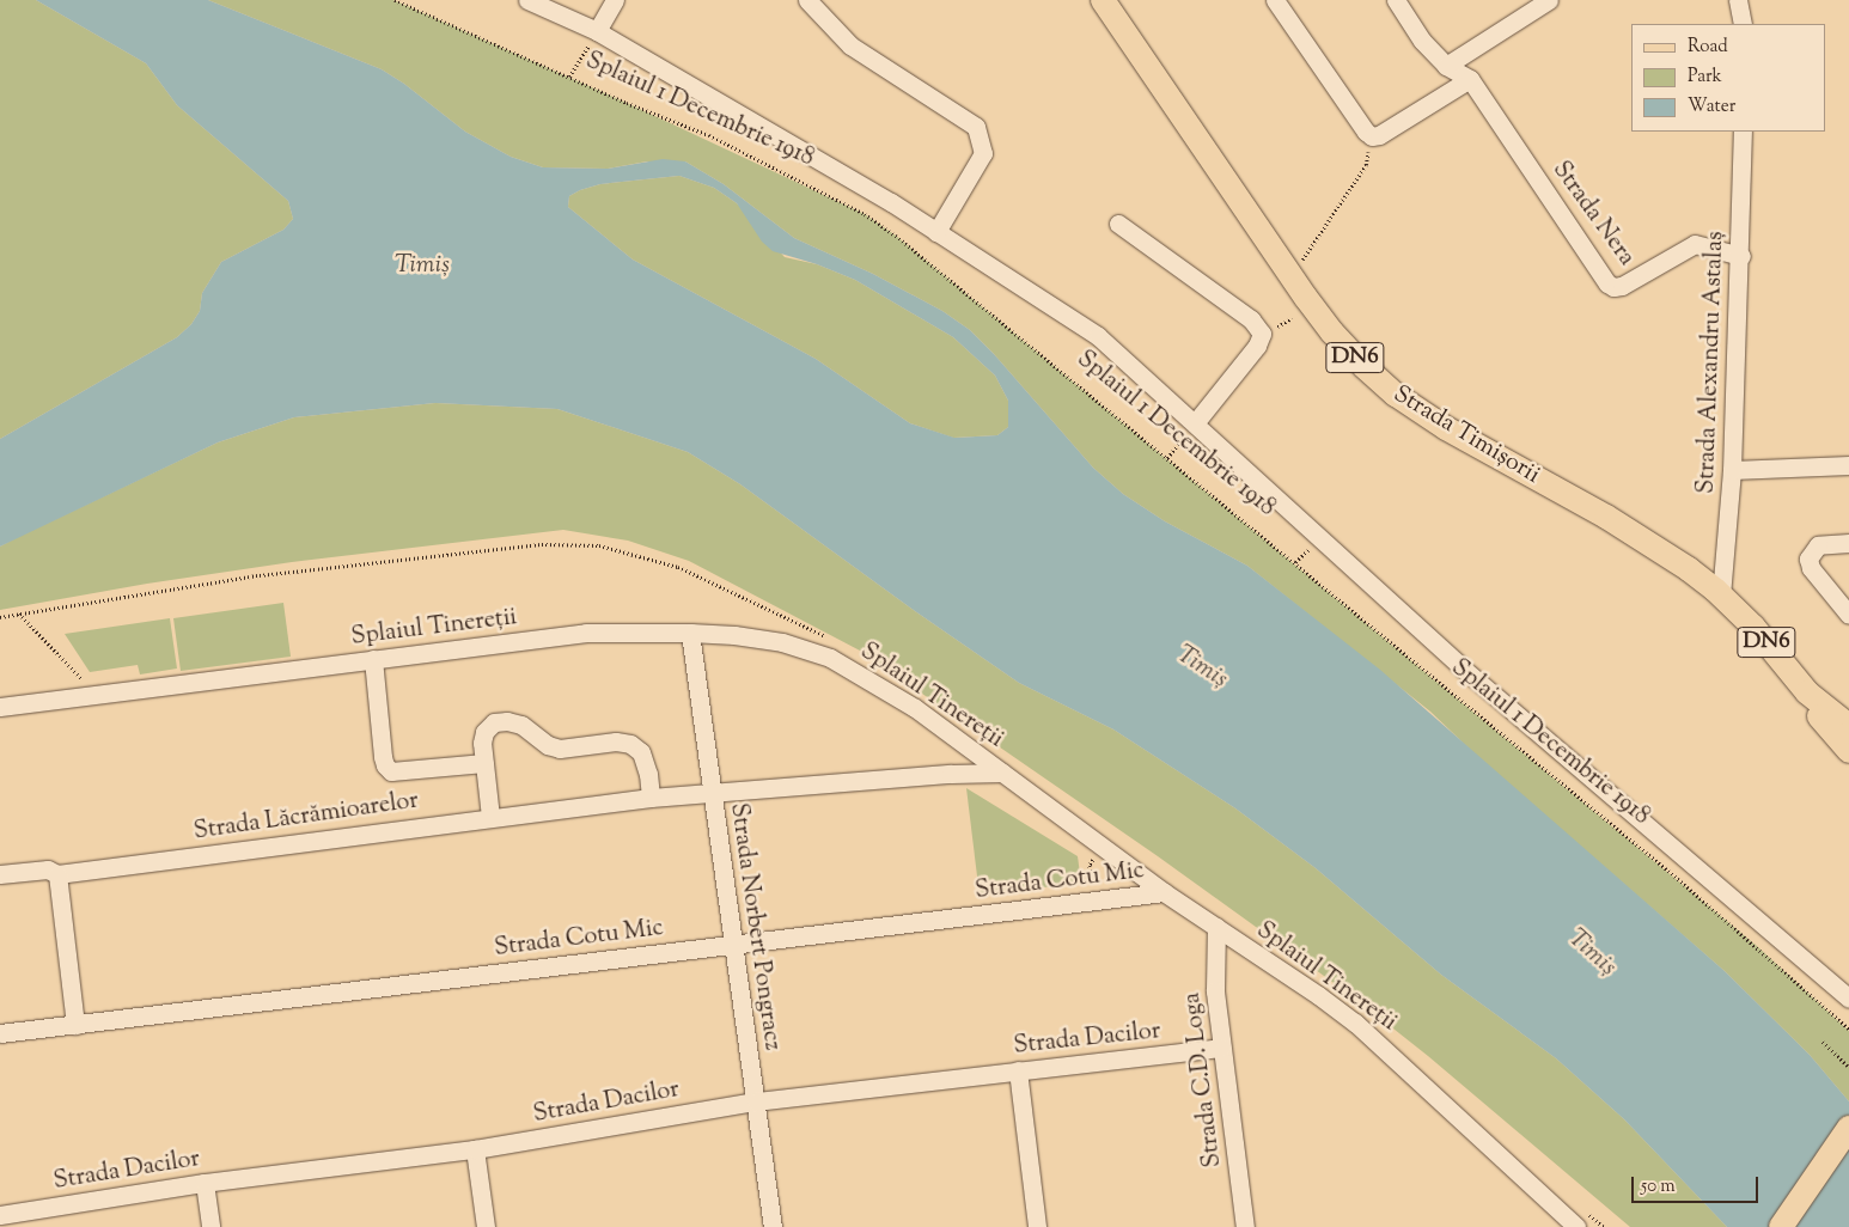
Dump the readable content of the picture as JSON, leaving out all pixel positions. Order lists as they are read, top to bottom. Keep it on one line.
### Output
{"streets":{"main road":["DN6","Strada Timișorii"],"street":["Splaiul 1 Decembrie 1918","Strada Nera","Strada Alexandru Astalaș","Splaiul Tinereții","Strada Lăcrămioarelor","Strada Cotu Mic","Strada Norbert Pongracz","Strada Dacilor","Strada C.D. Loga"]},"crossings":[["Strada Nera","Strada Alexandru Astalaș"],["Strada Alexandru Astalaș","Strada Timișorii"],["Splaiul Tinereții","Strada Lăcrămioarelor"],["Splaiul Tinereții","Strada Cotu Mic"],["Splaiul Tinereții","Strada Norbert Pongracz"],["Splaiul Tinereții","Strada C.D. Loga"],["Strada Lăcrămioarelor","Strada Norbert Pongracz"],["Strada Cotu Mic","Strada Norbert Pongracz"],["Strada Norbert Pongracz","Strada Dacilor"],["Strada Dacilor","Strada C.D. Loga"]],"water":["Timiș"],"legend":["Road","Park","Water"],"scale_bar":"50 m"}
